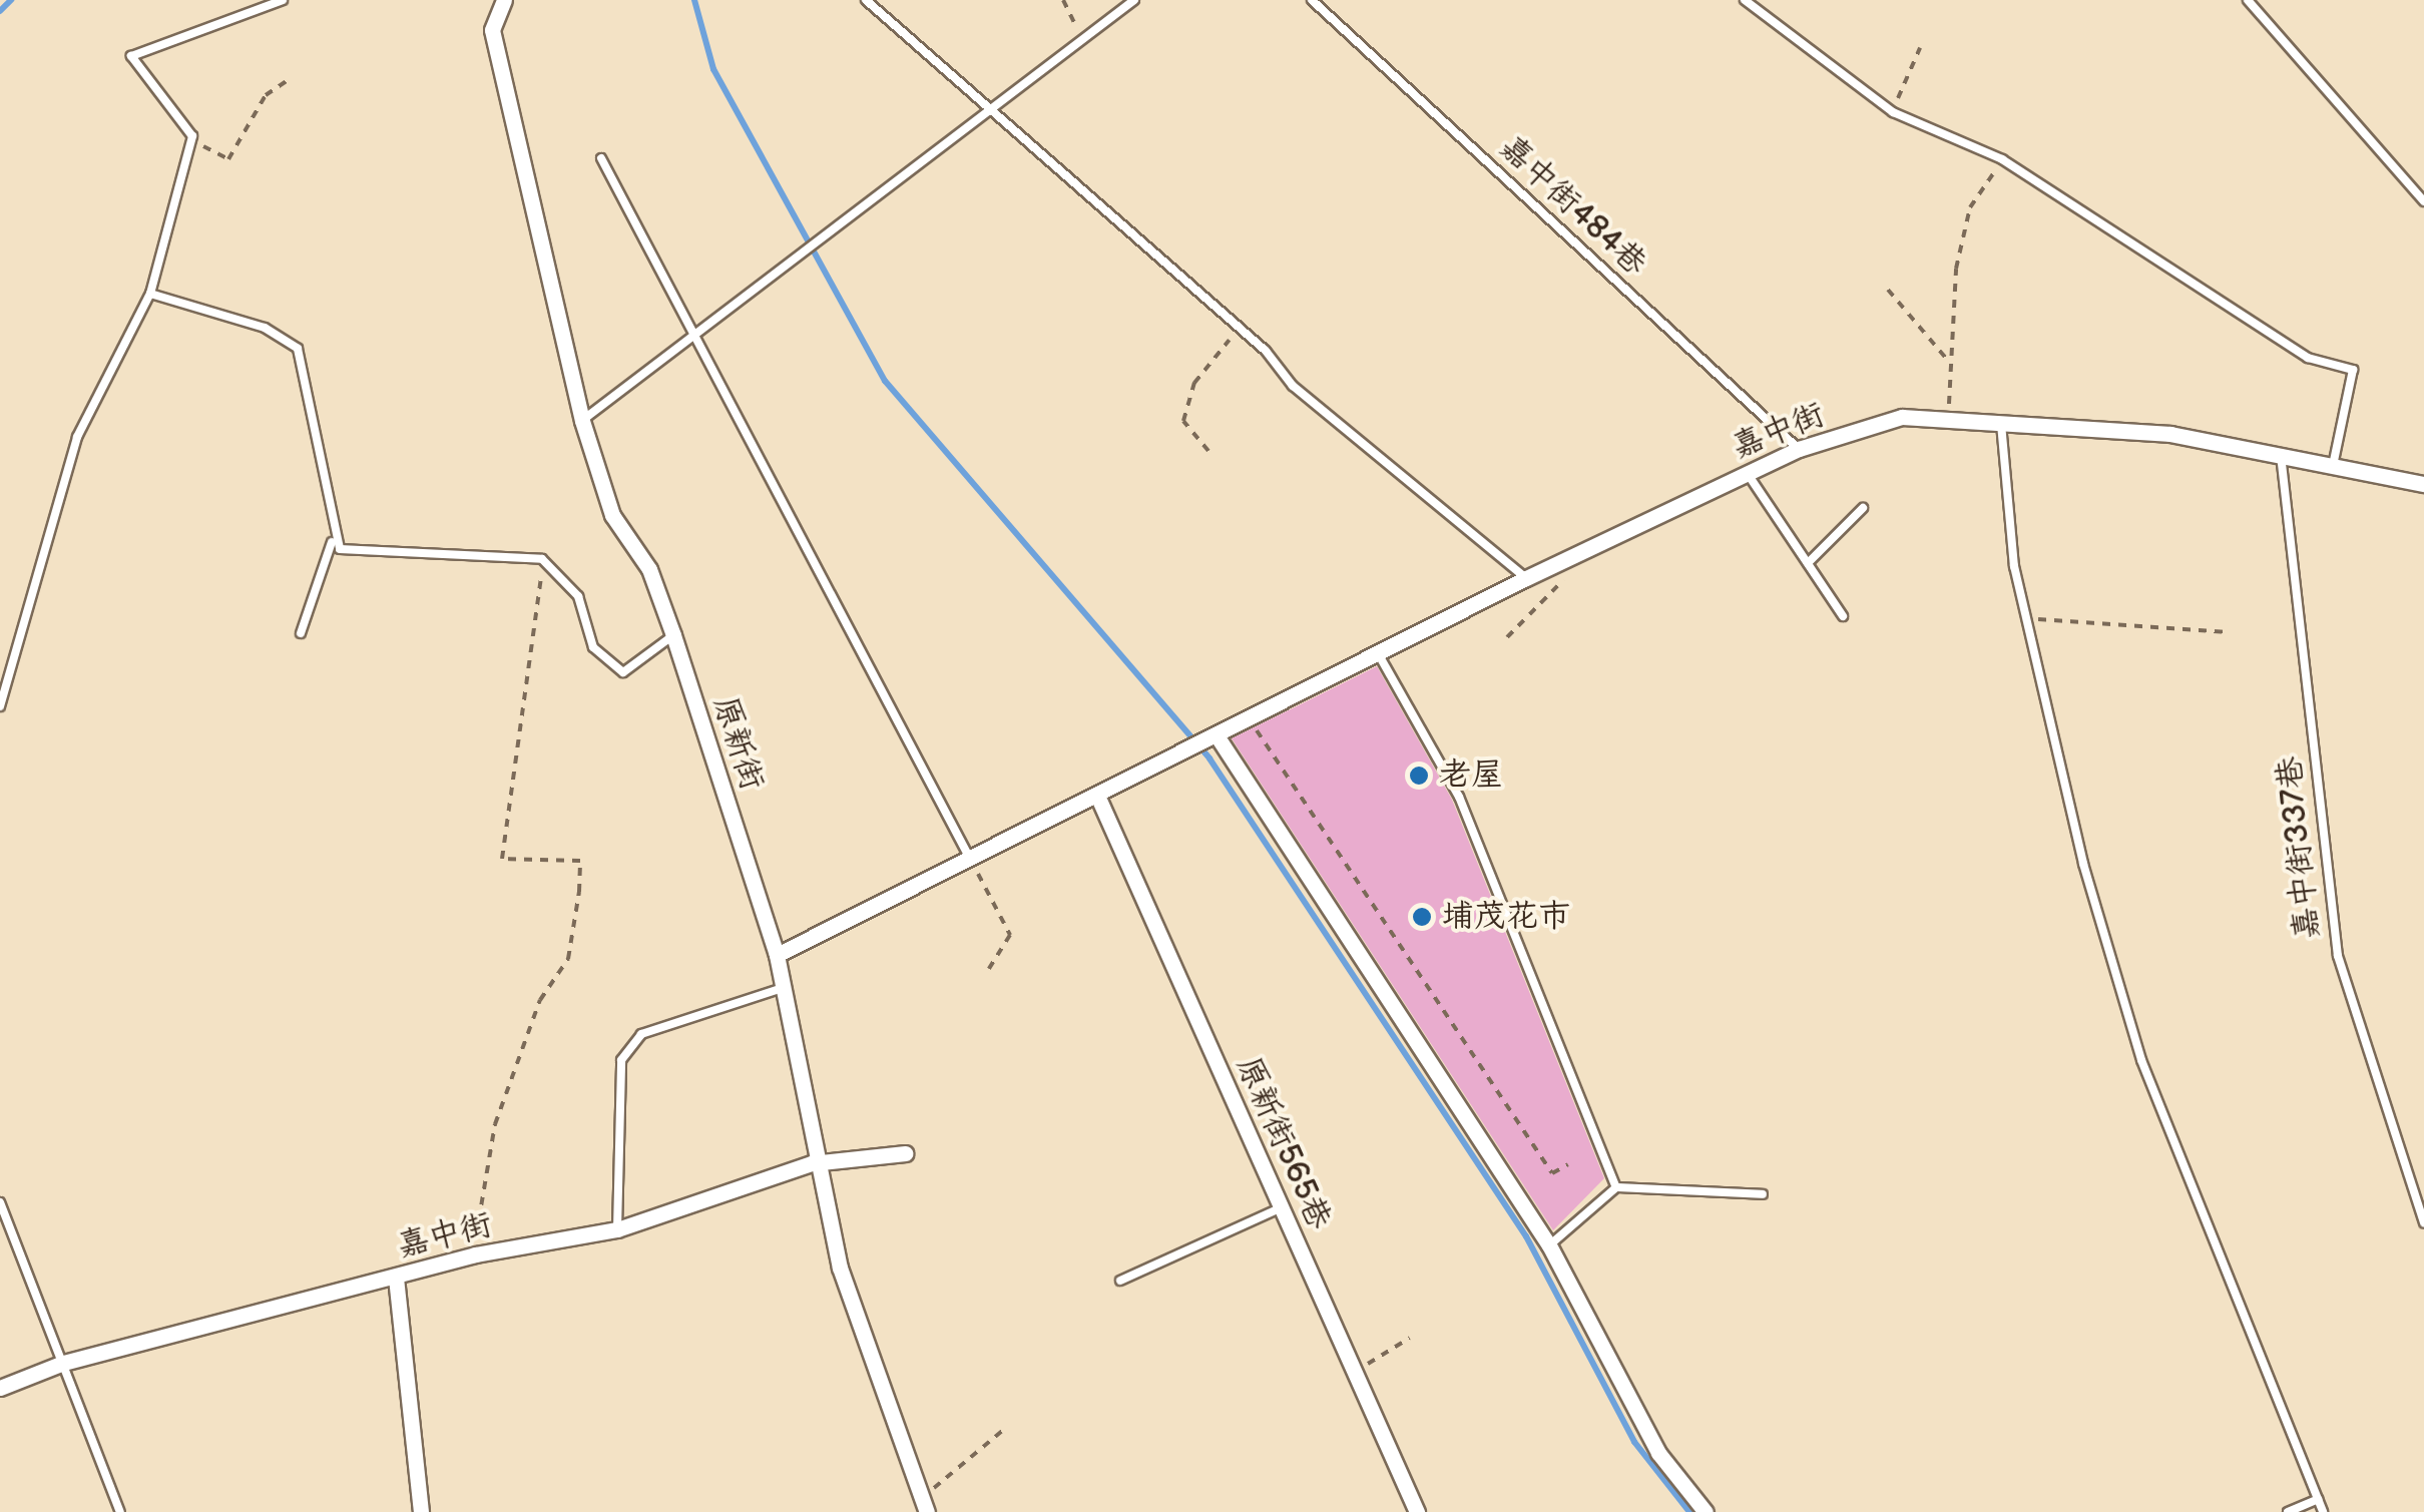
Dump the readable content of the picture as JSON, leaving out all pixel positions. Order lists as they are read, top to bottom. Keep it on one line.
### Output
{"streets":{"street":["嘉中街","原新街","原新街565巷"],"lane":["嘉中街484巷","嘉中街337巷"]},"crossings":[["嘉中街484巷","嘉中街"],["嘉中街","原新街"],["嘉中街","嘉中街337巷"],["嘉中街","原新街565巷"]],"places":["老屋","埔茂花市"]}
